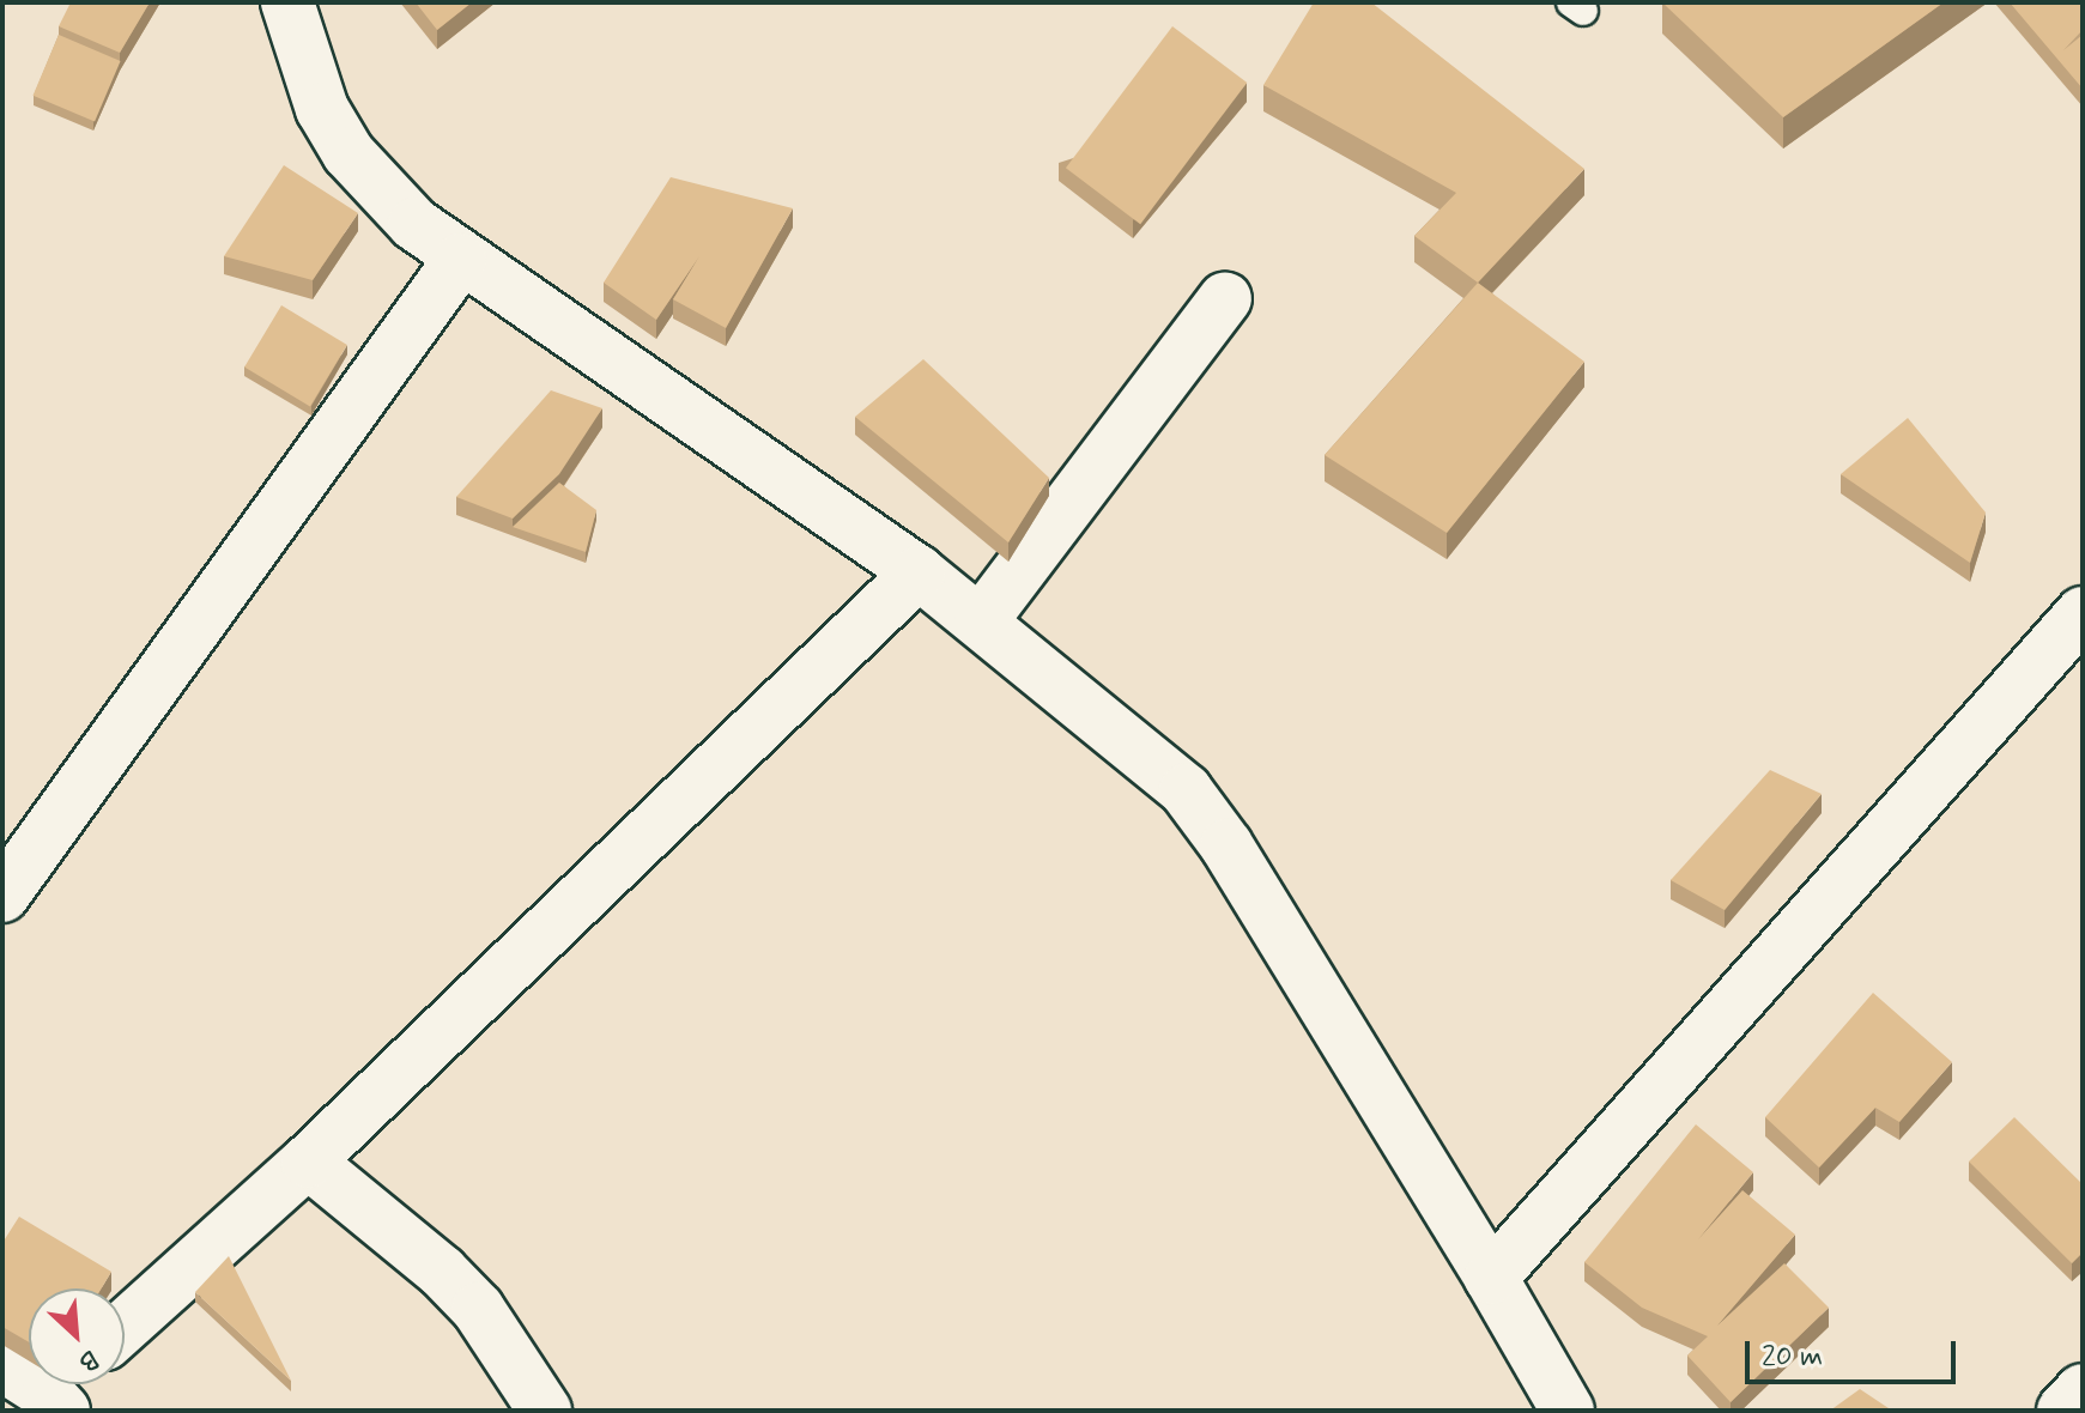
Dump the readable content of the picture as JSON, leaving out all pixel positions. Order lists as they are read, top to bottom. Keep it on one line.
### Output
{"scale_bar":"20 m","north":"bottom right"}
